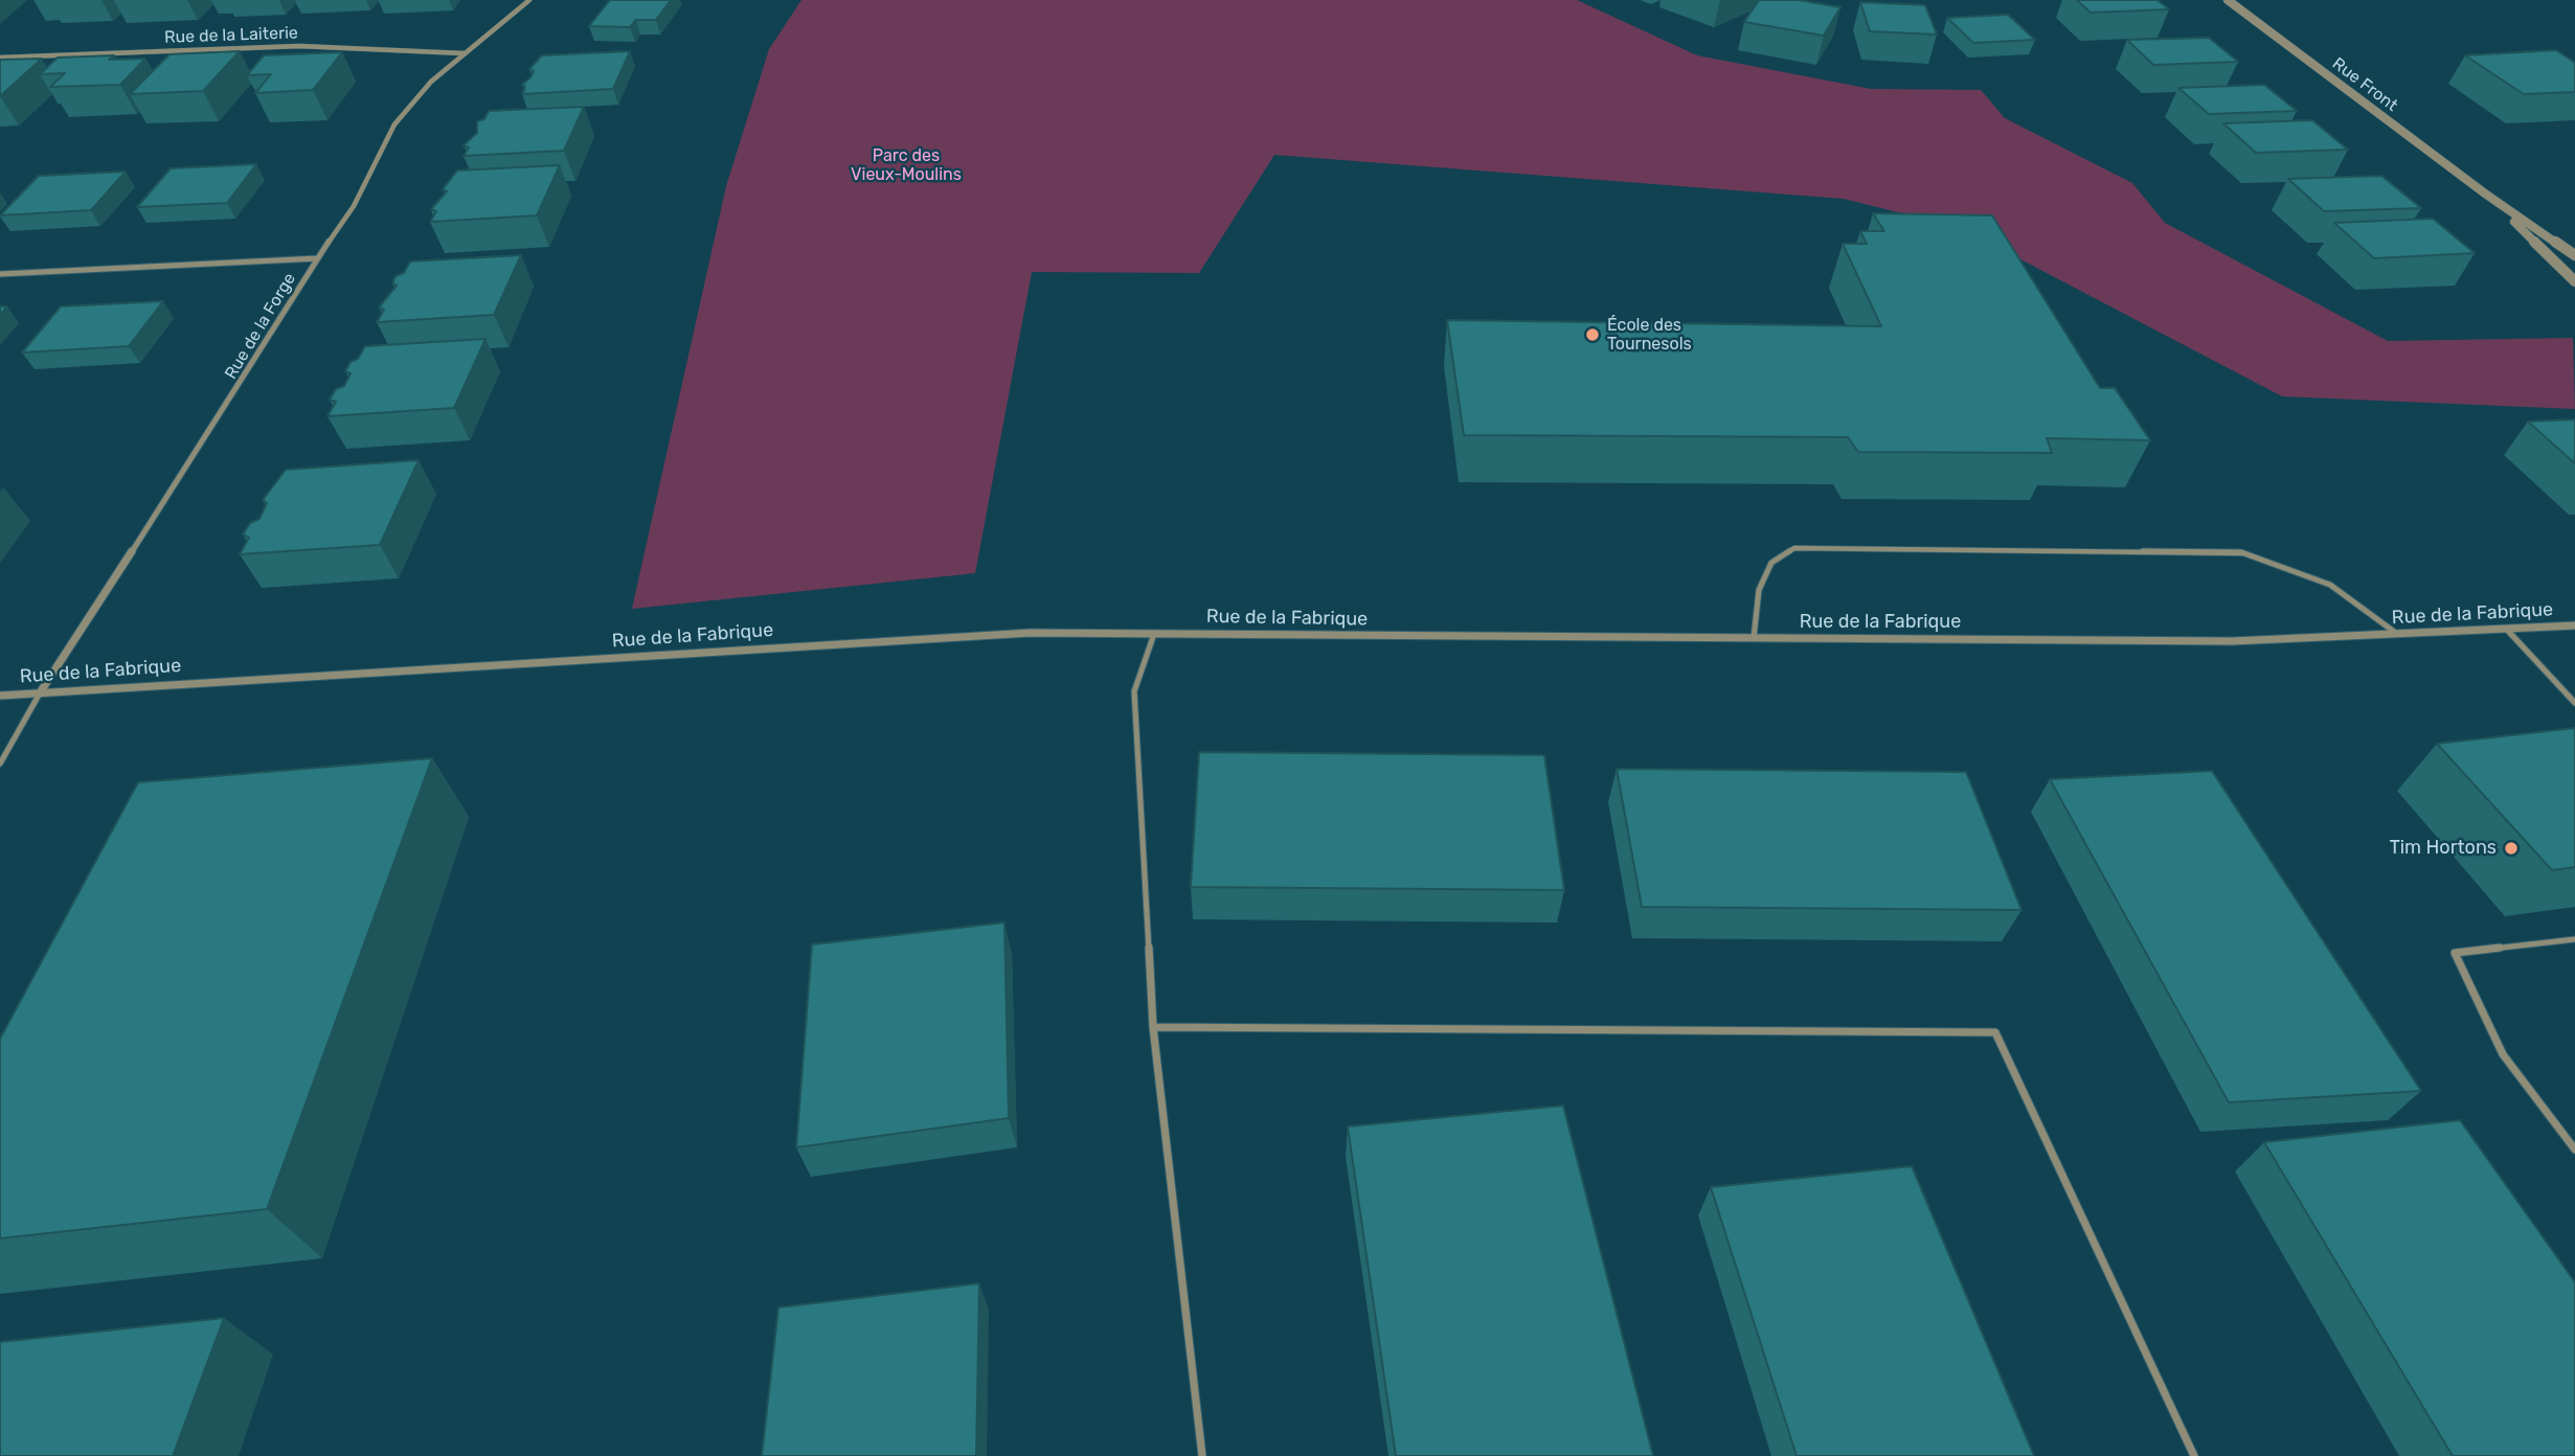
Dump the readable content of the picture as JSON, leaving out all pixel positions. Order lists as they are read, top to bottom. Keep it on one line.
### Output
{"streets":{"street":["Rue de la Laiterie","Rue Front","Rue de la Forge","Rue de la Fabrique"]},"crossings":[["Rue de la Laiterie","Rue de la Forge"],["Rue de la Forge","Rue de la Fabrique"]],"parks":["Parc des Vieux-Moulins"],"places":["École des Tournesols","Tim Hortons"]}
